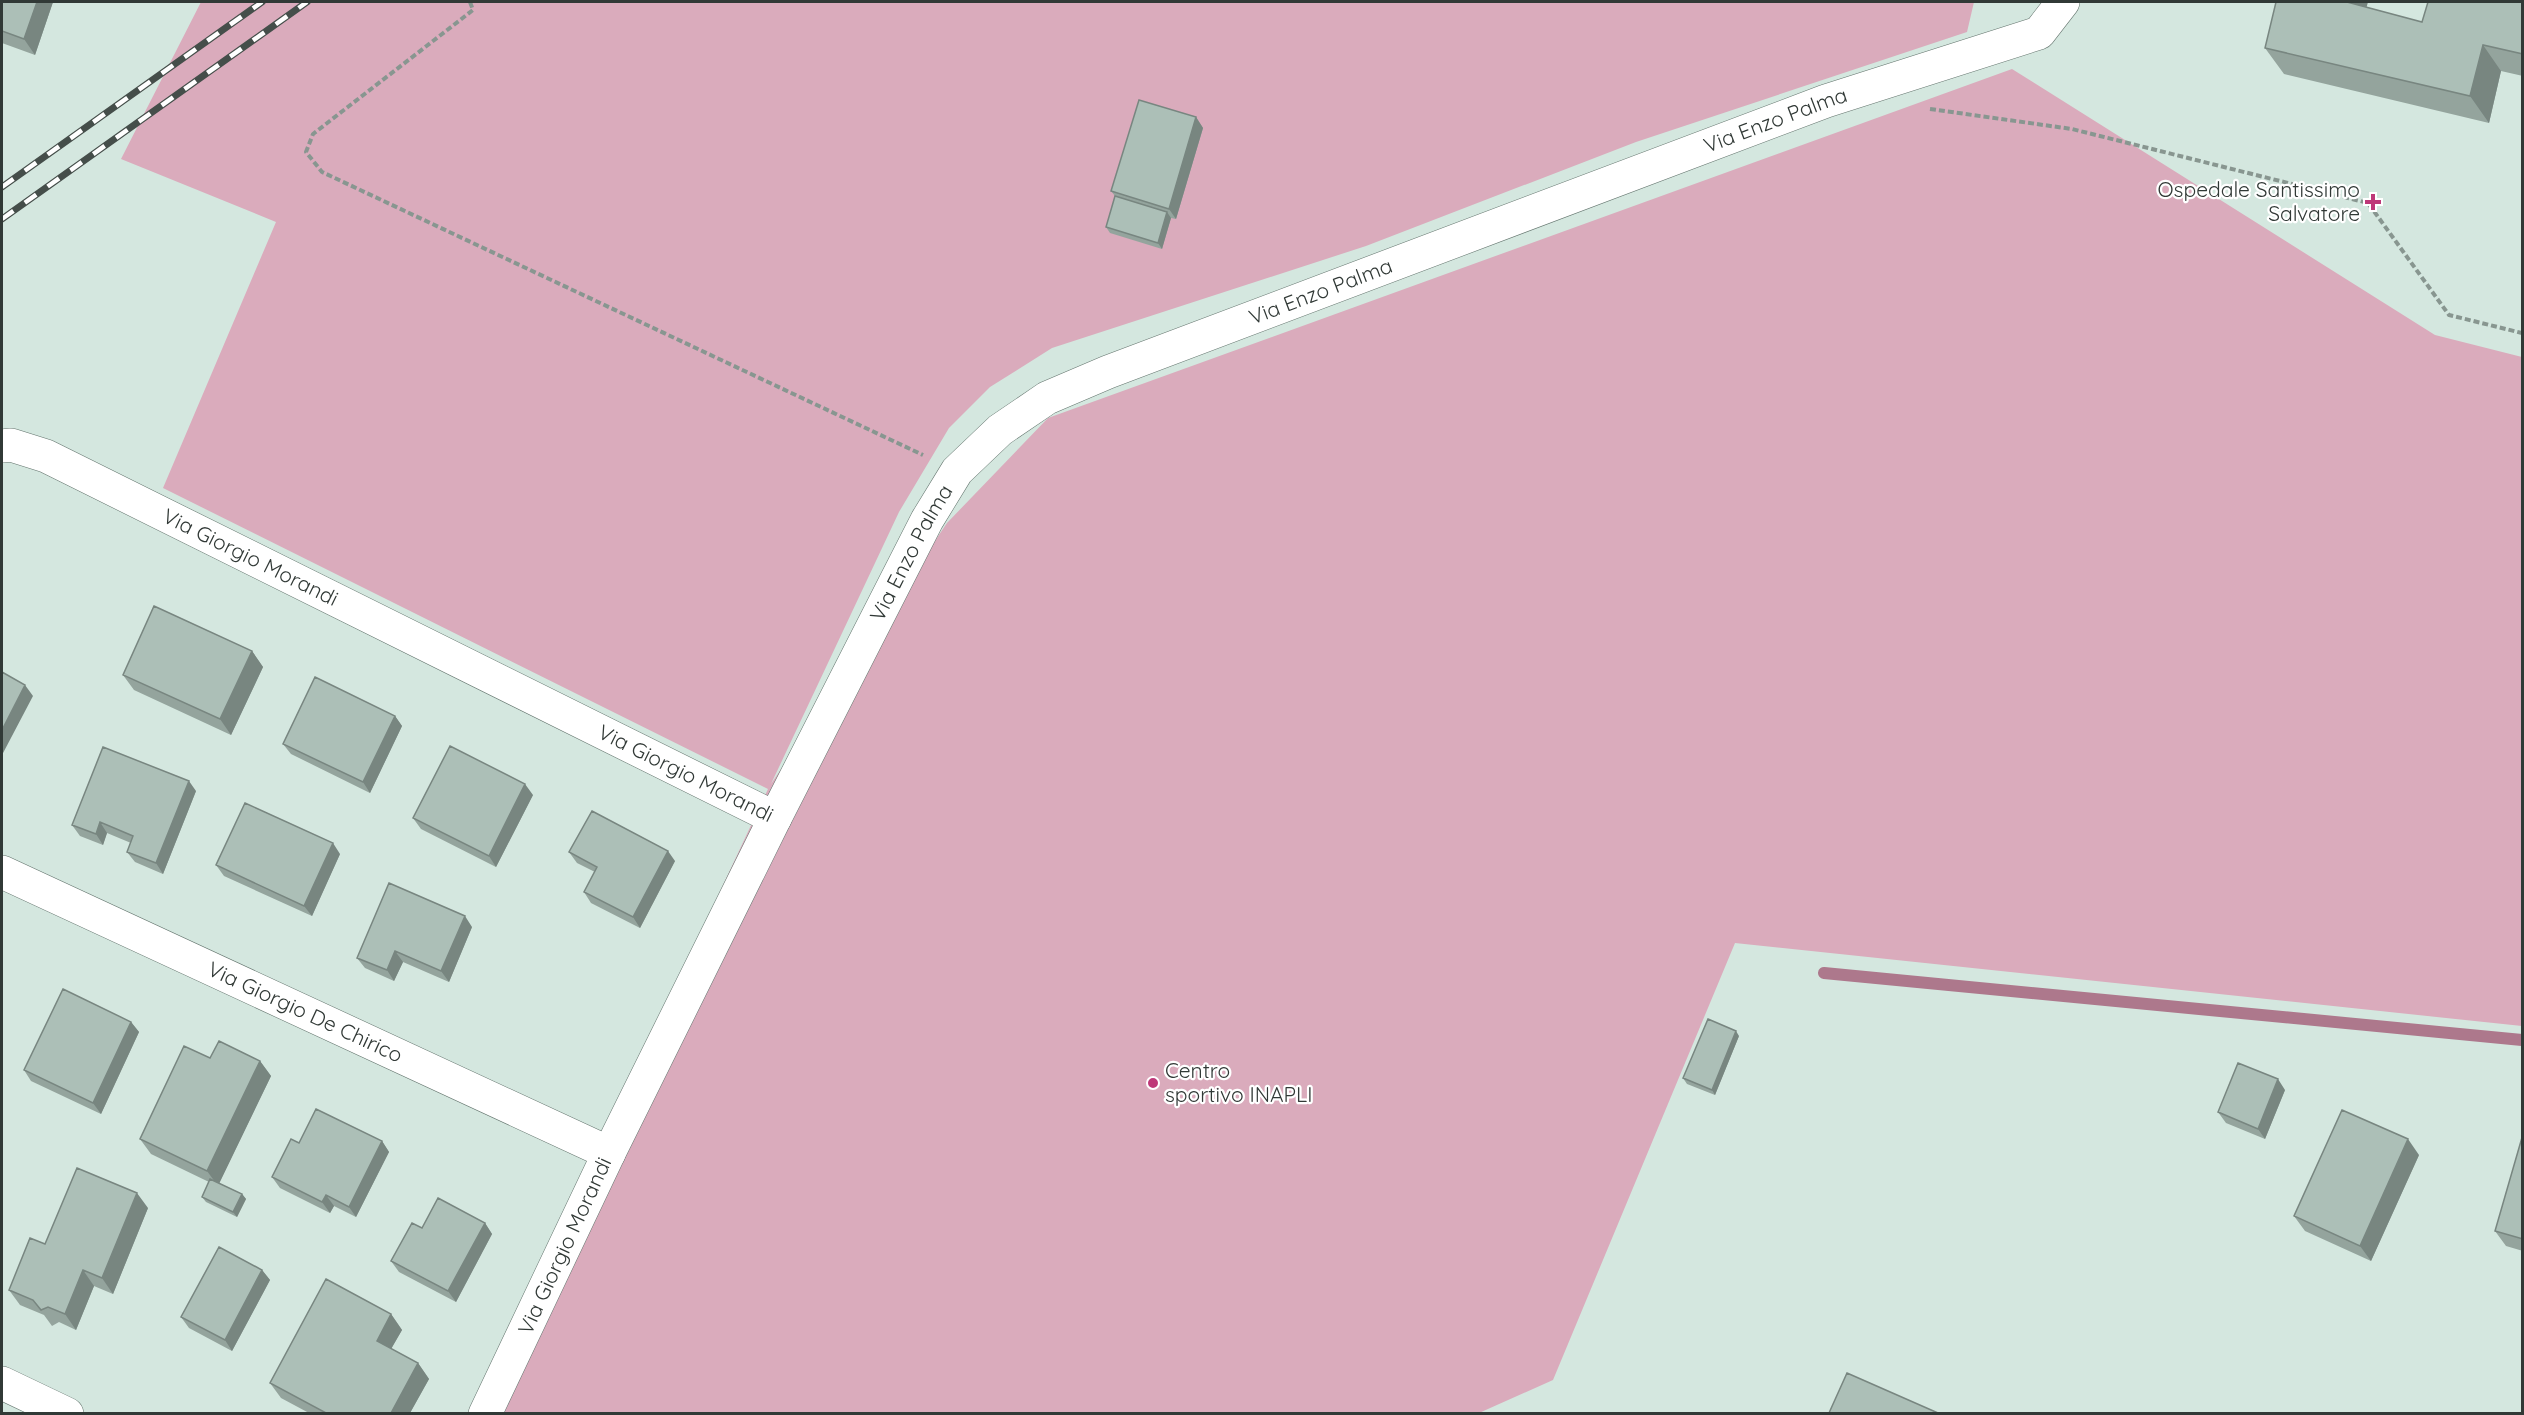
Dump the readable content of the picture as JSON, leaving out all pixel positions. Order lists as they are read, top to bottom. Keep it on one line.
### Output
{"streets":{"street":["Via Enzo Palma","Via Giorgio Morandi","Via Giorgio De Chirico"]},"crossings":[["Via Enzo Palma","Via Giorgio Morandi"],["Via Giorgio Morandi","Via Giorgio De Chirico"]],"places":{"health":["Ospedale Santissimo Salvatore"],"other":["Centro sportivo INAPLI"]}}
